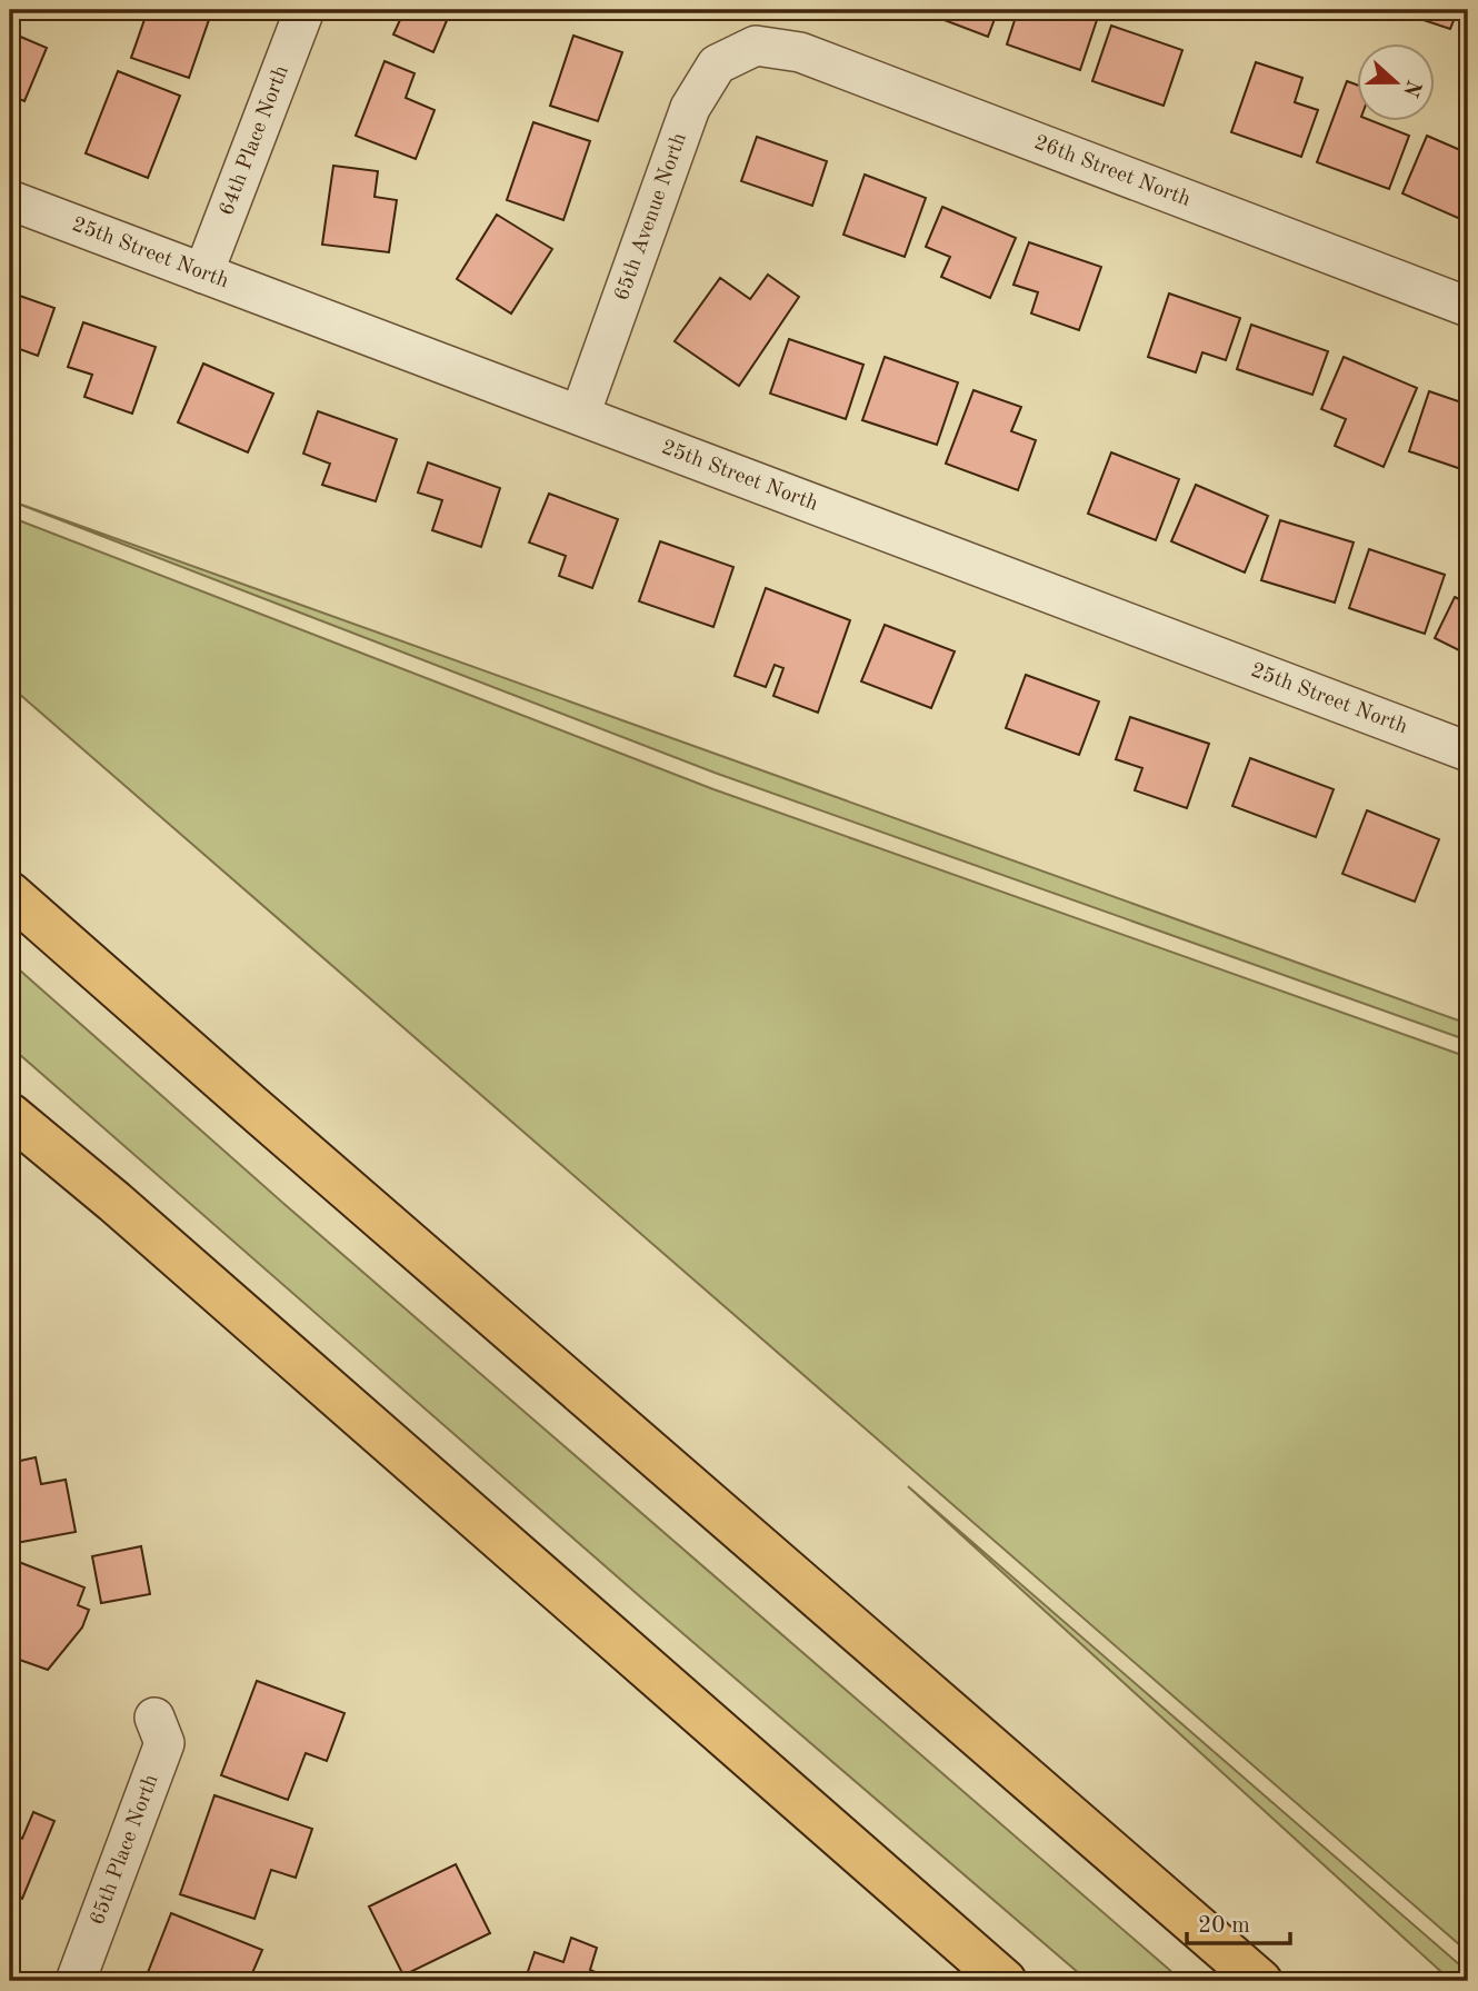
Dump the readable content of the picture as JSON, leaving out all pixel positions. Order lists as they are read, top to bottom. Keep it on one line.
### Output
{"streets":{"street":["64th Place North","26th Street North","65th Avenue North","25th Street North","65th Place North"]},"crossings":[["64th Place North","25th Street North"],["26th Street North","65th Avenue North"],["65th Avenue North","25th Street North"]],"scale_bar":"20 m","north":"right"}
